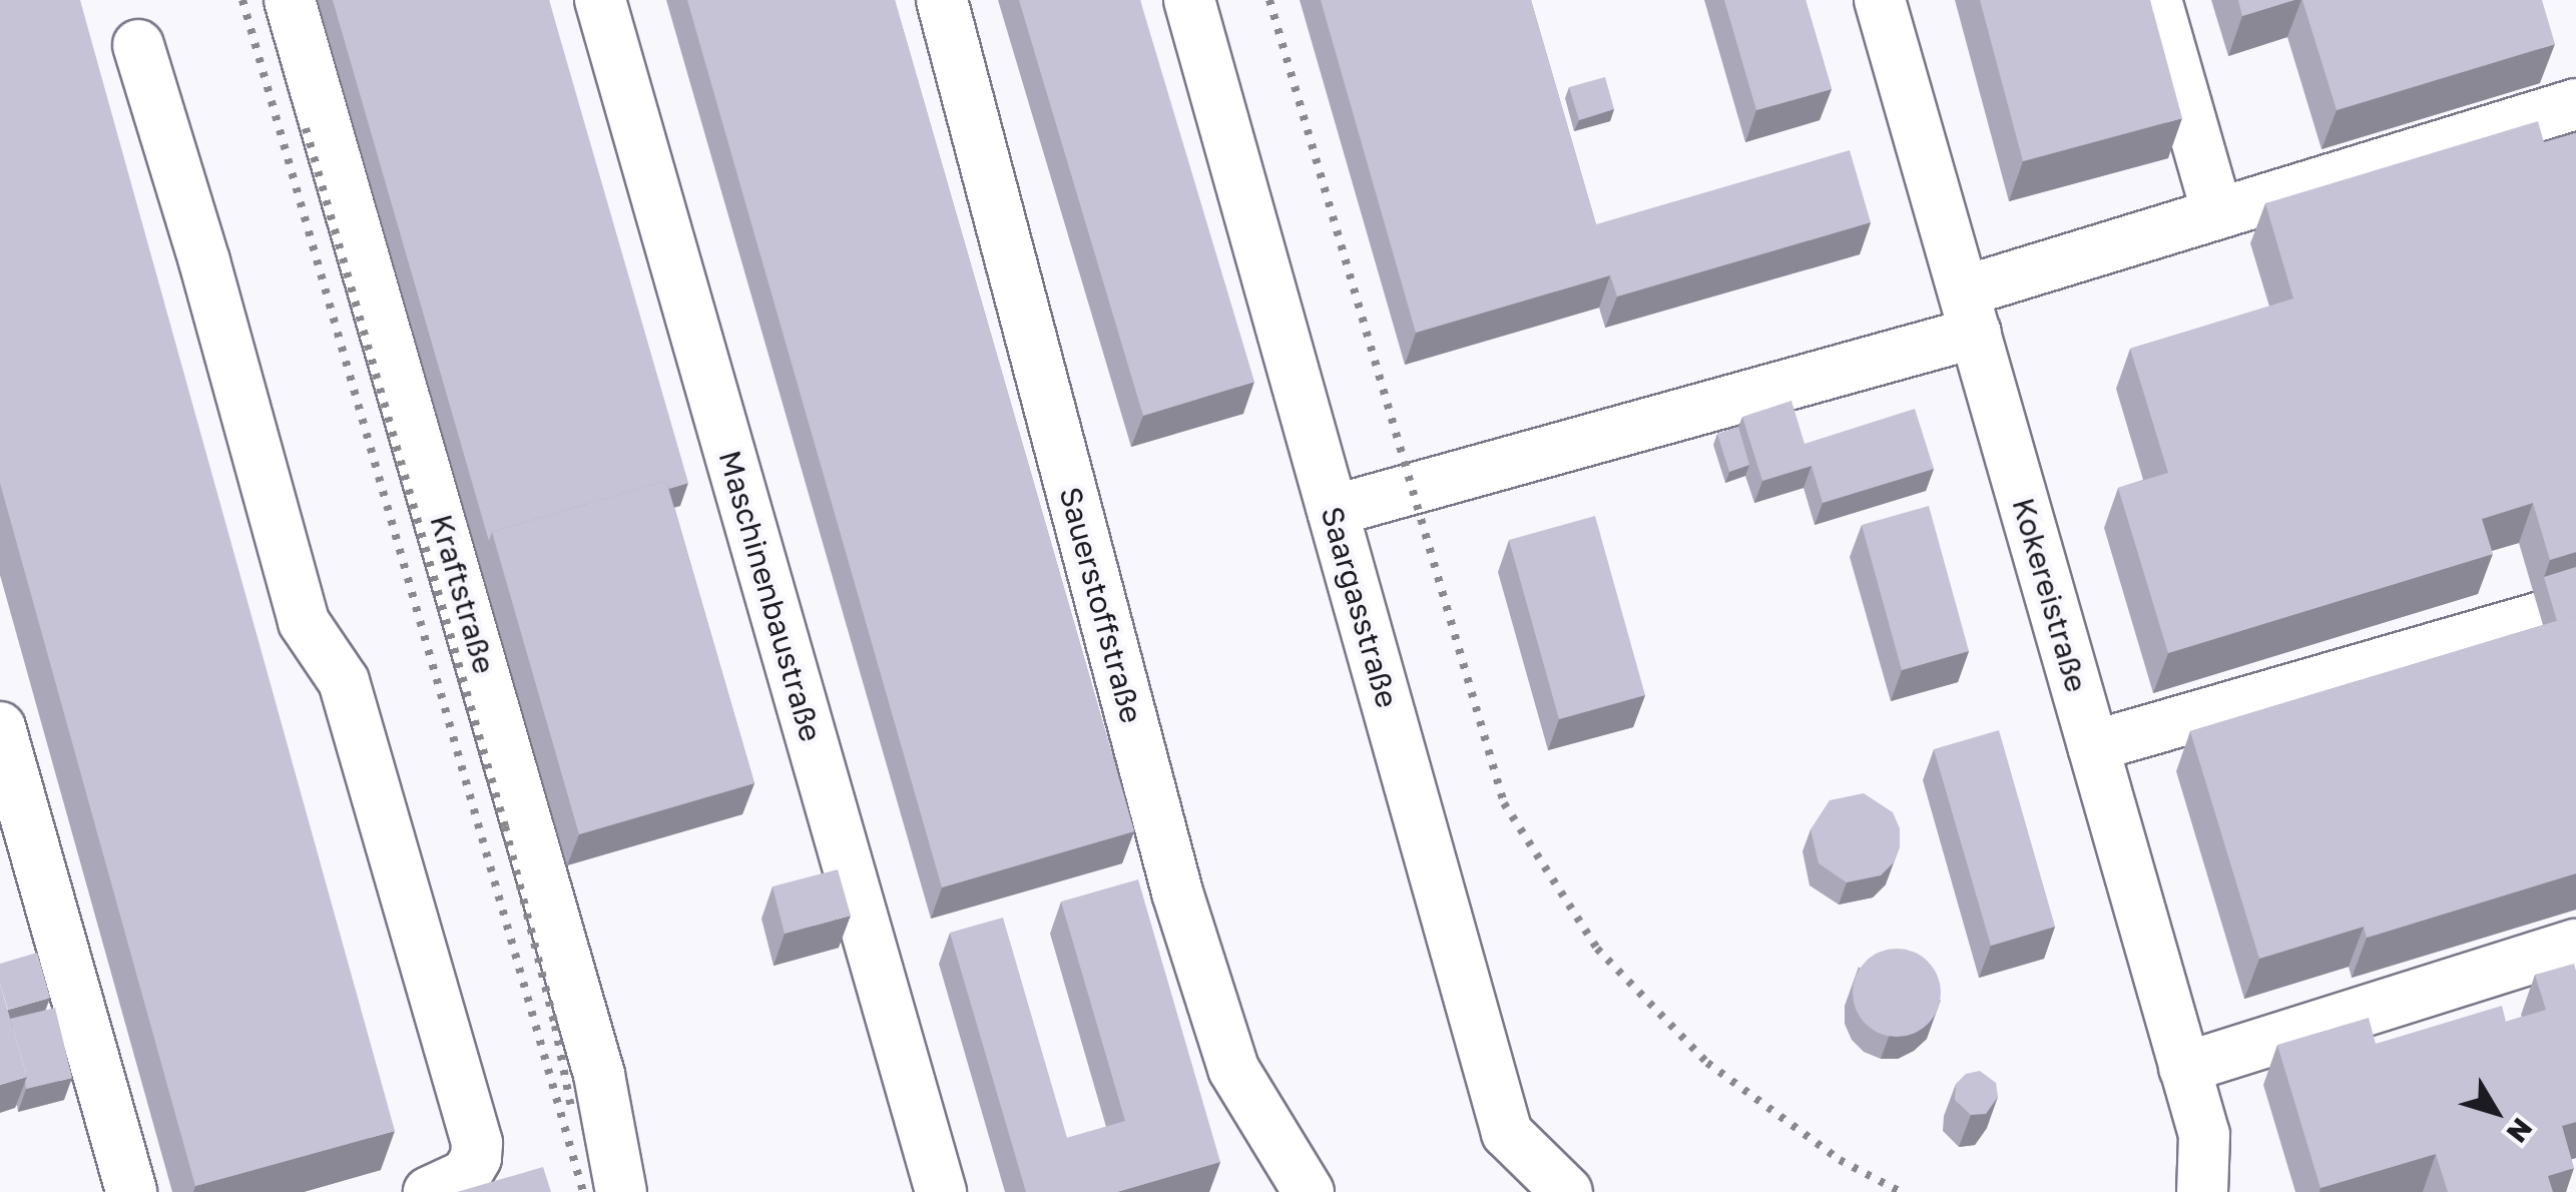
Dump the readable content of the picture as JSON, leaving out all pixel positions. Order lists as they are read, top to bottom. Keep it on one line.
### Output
{"streets":{"street":["Kraftstraße","Kokereistraße","Maschinenbaustraße","Sauerstoffstraße","Saargasstraße"]},"north":"bottom right"}
